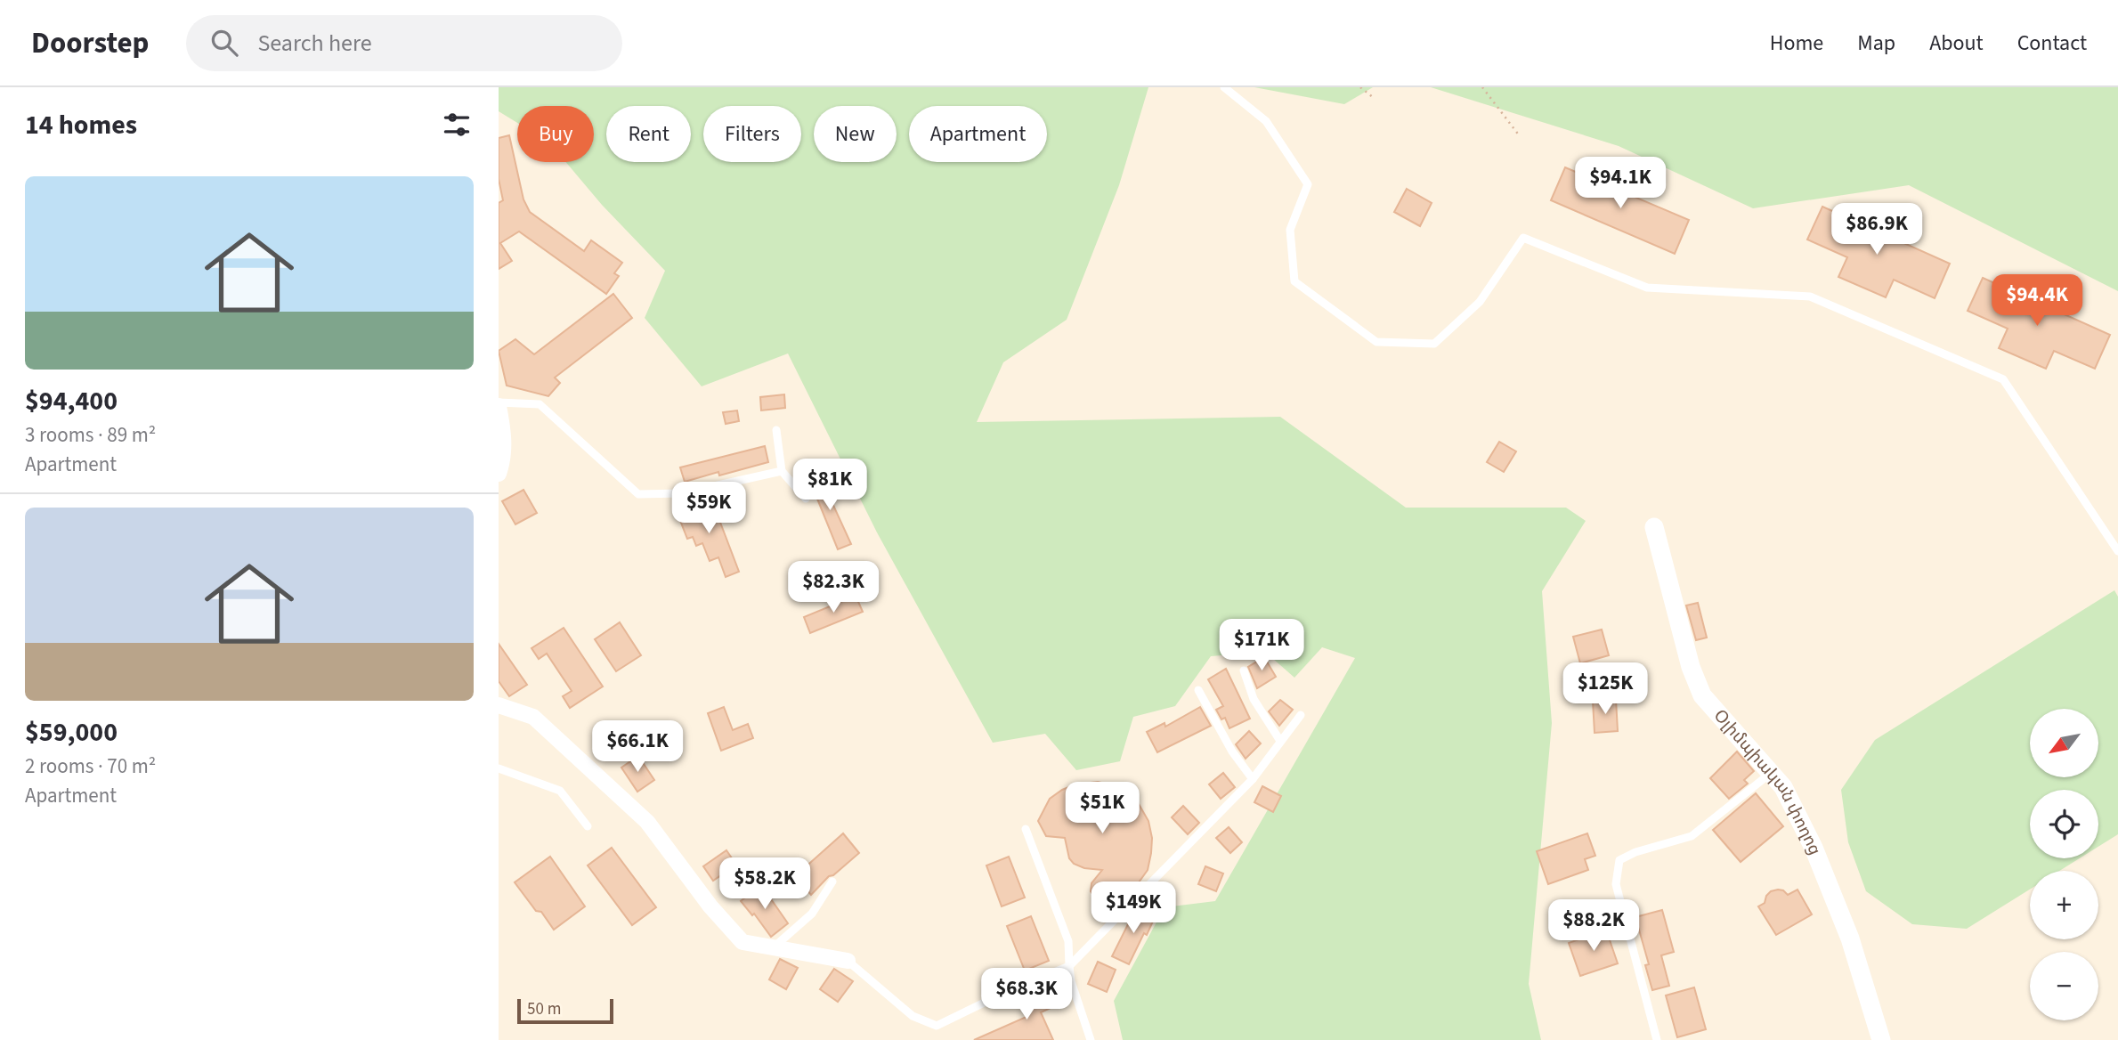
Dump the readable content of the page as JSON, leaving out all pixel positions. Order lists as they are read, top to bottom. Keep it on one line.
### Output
{"streets":{"street":["Օլիմպիական փողոց"]},"scale_bar":"50 m","north":"bottom left","page":{"header":"Doorstep","search":"Search here","nav":["Home","Map","About","Contact"],"heading":"14 homes","chip":["Buy","Rent","Filters","New","Apartment"],"price":["$94.1K","$86.9K","$94.4K","$81K","$59K","$82.3K","$171K","$125K","$66.1K","$51K","$58.2K","$149K","$88.2K","$68.3K"],"list":[{"name":"$94,400","note":"3 rooms · 89 m² · Apartment"},{"name":"$59,000","note":"2 rooms · 70 m² · Apartment"}],"map_buttons":["+","−"],"scale":"50 m"}}
